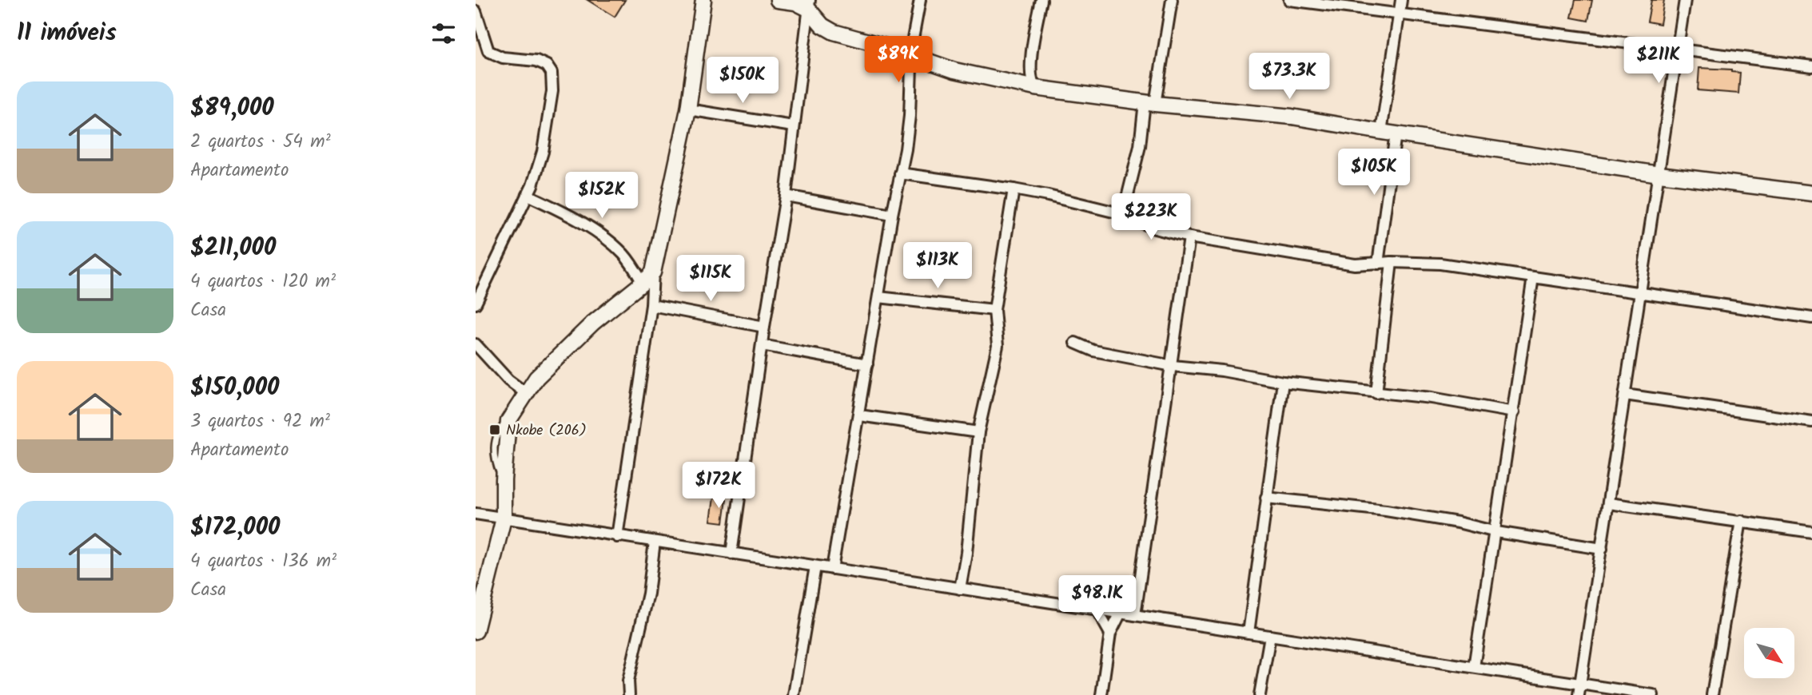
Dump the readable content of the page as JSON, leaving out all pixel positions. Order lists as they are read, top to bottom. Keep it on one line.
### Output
{"places":{"transit":["Nkobe (206)"]},"north":"bottom right","page":{"heading":"11 imóveis","price":["$89K","$211K","$73.3K","$150K","$105K","$152K","$223K","$113K","$115K","$172K","$98.1K"],"list":[{"name":"$89,000","note":"2 quartos · 54 m² · Apartamento"},{"name":"$211,000","note":"4 quartos · 120 m² · Casa"},{"name":"$150,000","note":"3 quartos · 92 m² · Apartamento"},{"name":"$172,000","note":"4 quartos · 136 m² · Casa"}]}}
